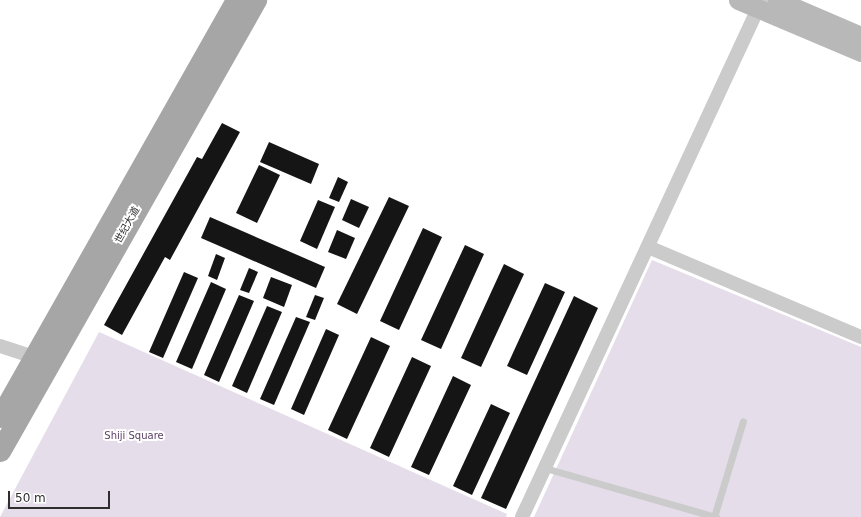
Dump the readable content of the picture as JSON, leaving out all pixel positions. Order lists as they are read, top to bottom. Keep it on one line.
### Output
{"streets":{"main road":["世纪大道"]},"parks":["Shiji Square"],"scale_bar":"50 m"}
